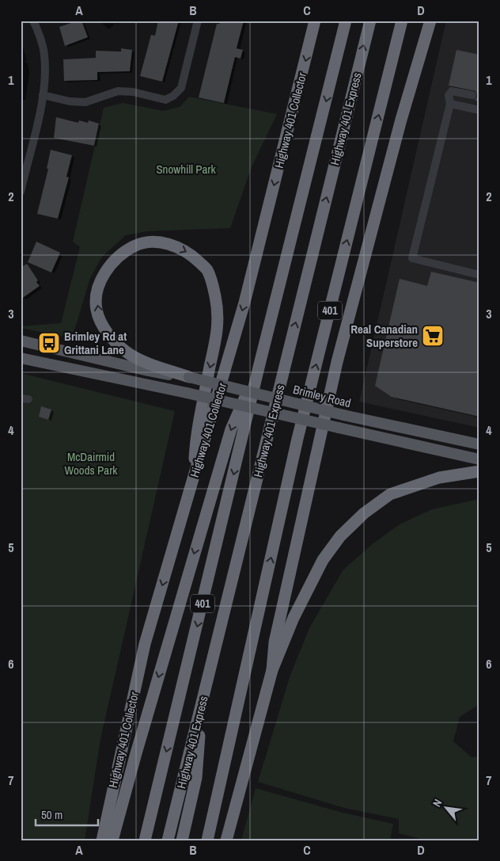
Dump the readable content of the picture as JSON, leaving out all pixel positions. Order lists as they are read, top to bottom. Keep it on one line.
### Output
{"streets":{"highway":["Highway 401 Express","Highway 401 Collector","401"],"main road":["Brimley Road"]},"parks":["Snowhill Park","McDairmid Woods Park"],"places":{"supermarket":["Real Canadian Superstore"],"bus stop":["Brimley Rd at Grittani Lane"]},"scale_bar":"50 m","north":"top left","grid":{"columns":["A","B","C","D"],"rows":["1","2","3","4","5","6","7"]}}
